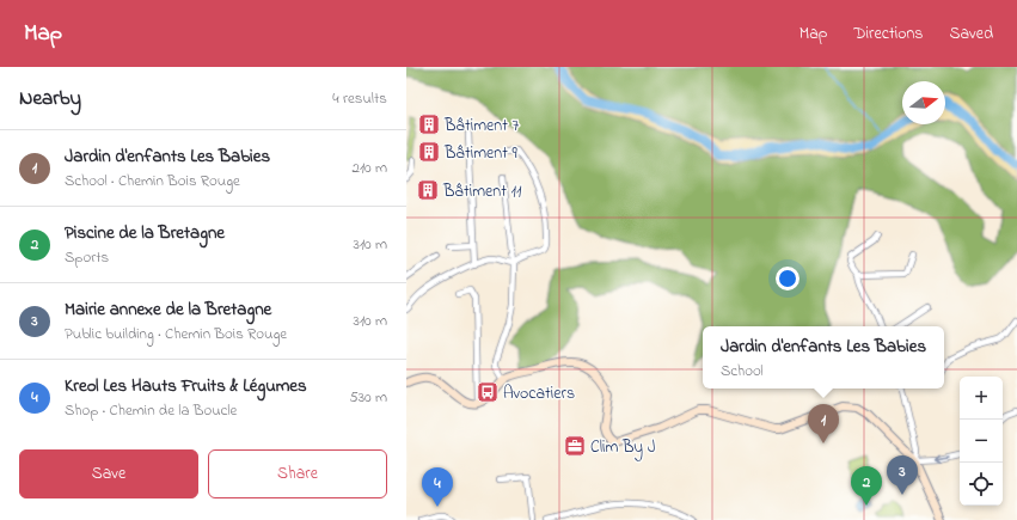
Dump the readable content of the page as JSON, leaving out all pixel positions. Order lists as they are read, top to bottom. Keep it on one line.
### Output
{"places":{"building":["Bâtiment 7","Bâtiment 9","Bâtiment 11"],"bus stop":["Avocatiers"],"office":["Clim By J"]},"north":"right","page":{"header":"Map","nav":["Map","Directions","Saved"],"heading":["Nearby","4 results"],"list":[{"mark":"1","name":"Jardin d'enfants Les Babies","note":"School · Chemin Bois Rouge","value":"210 m"},{"mark":"2","name":"Piscine de la Bretagne","note":"Sports","value":"310 m"},{"mark":"3","name":"Mairie annexe de la Bretagne","note":"Public building · Chemin Bois Rouge","value":"310 m"},{"mark":"4","name":"Kreol Les Hauts Fruits & Légumes","note":"Shop · Chemin de la Boucle","value":"530 m"}],"popup":["Jardin d'enfants Les Babies","School"],"map_buttons":["+","−"],"pins":["1","3","2","4"],"buttons":["Save","Share"]}}
